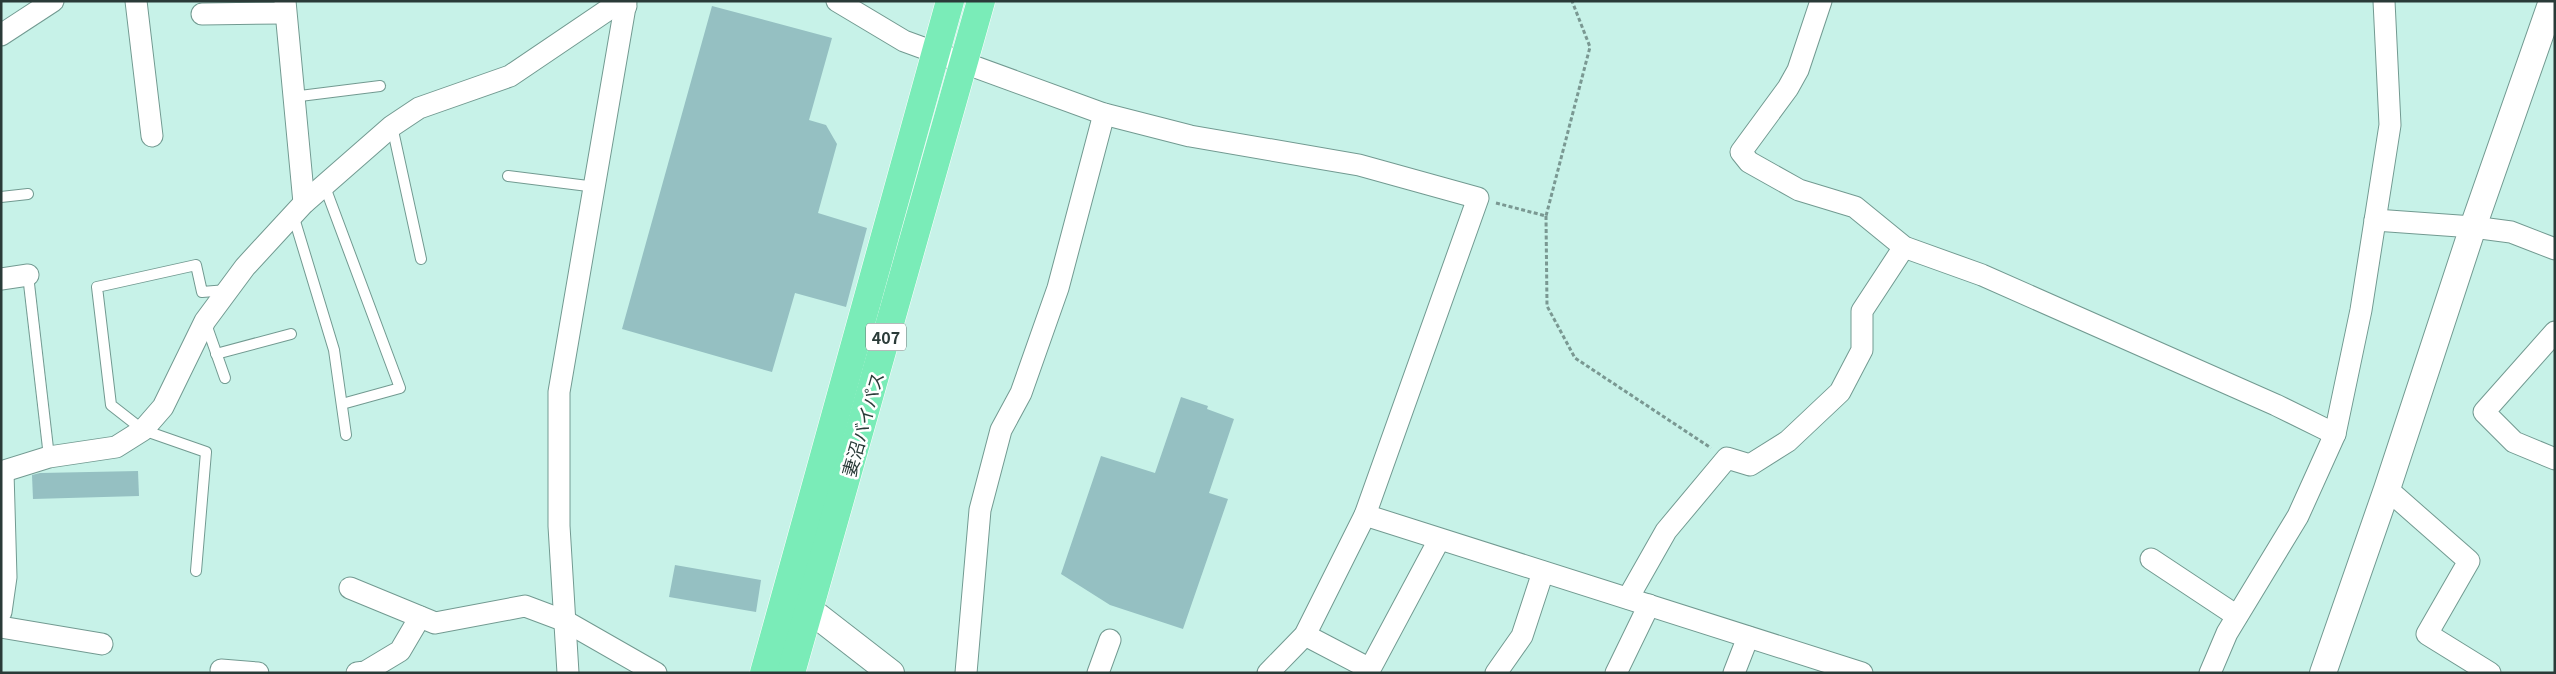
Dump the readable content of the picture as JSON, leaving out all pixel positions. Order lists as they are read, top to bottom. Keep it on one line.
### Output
{"streets":{"highway":["407","妻沼バイパス"]}}
